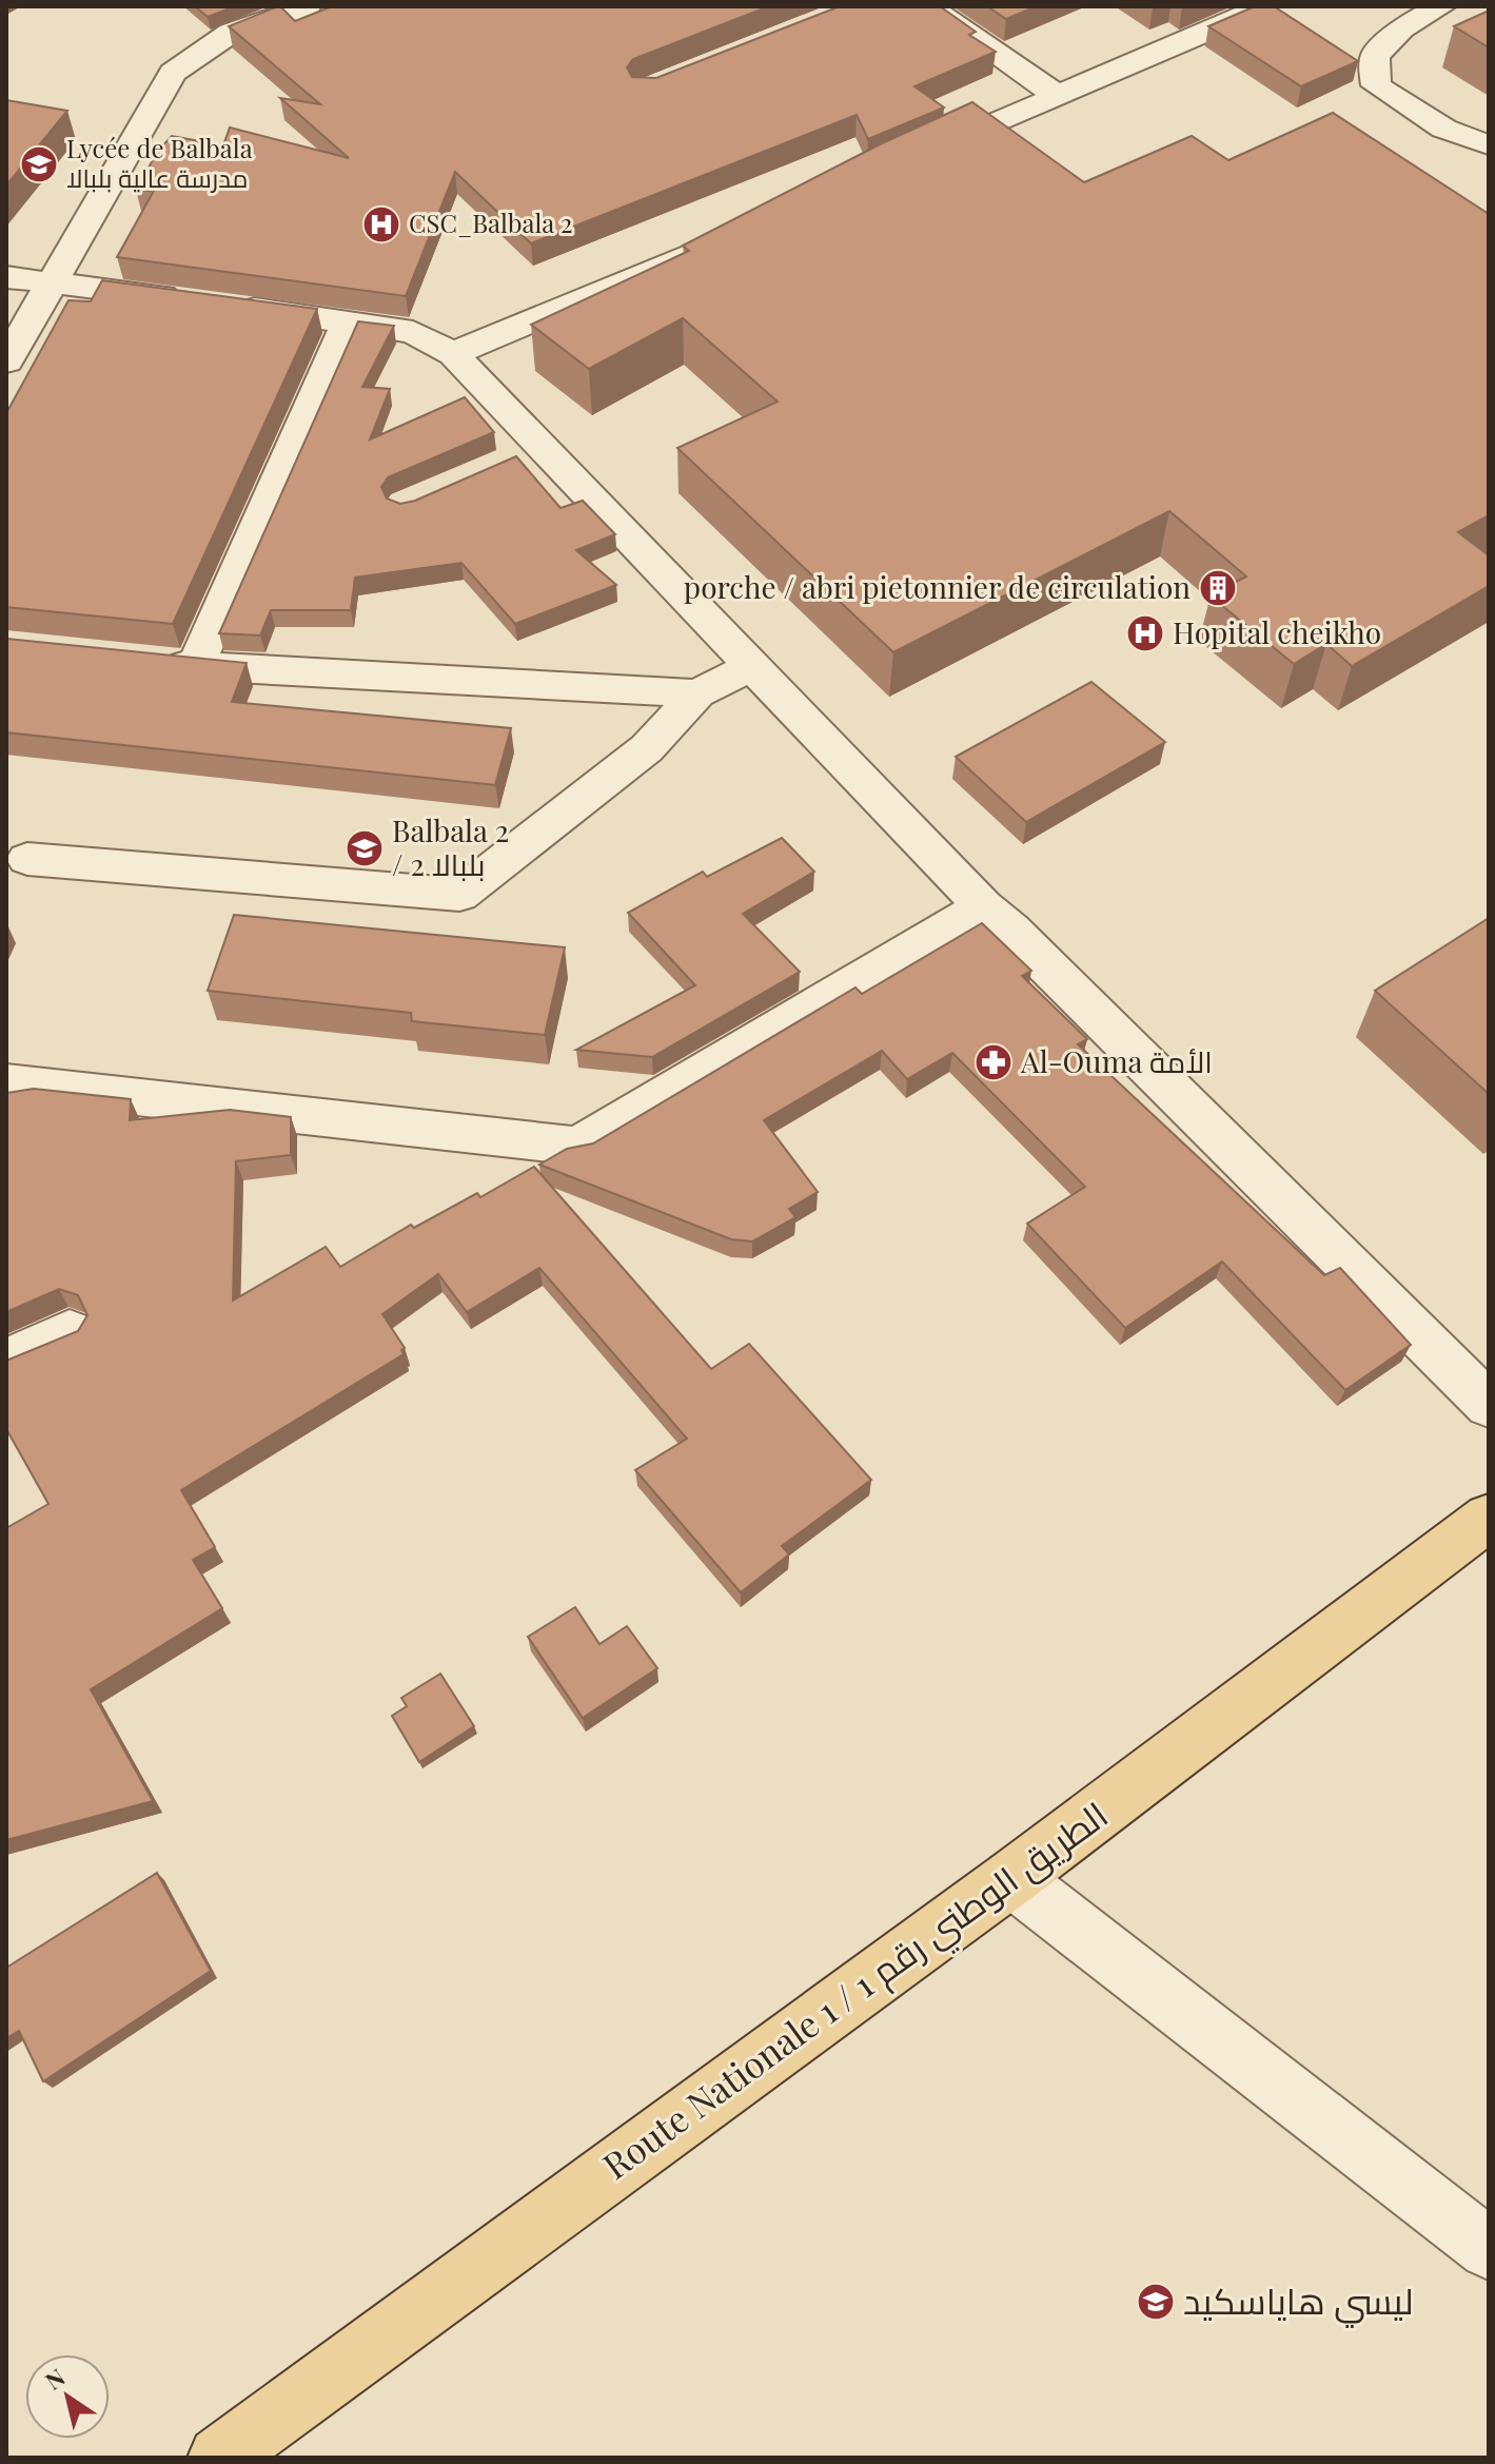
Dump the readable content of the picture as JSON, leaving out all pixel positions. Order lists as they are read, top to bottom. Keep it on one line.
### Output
{"streets":{"main road":["Route Nationale 1 / الطريق الوطني رقم 1"]},"places":{"school or university":["Lycée de Balbala مدرسة عالية بلبالا","Balbala 2 / بلبالا 2","ليسي هاياسكيد"],"hospital":["CSC_Balbala 2","Hopital cheikho"],"building":["porche / abri pietonnier de circulation"],"pharmacy":["Al-Ouma الأمة"]},"north":"top left"}
